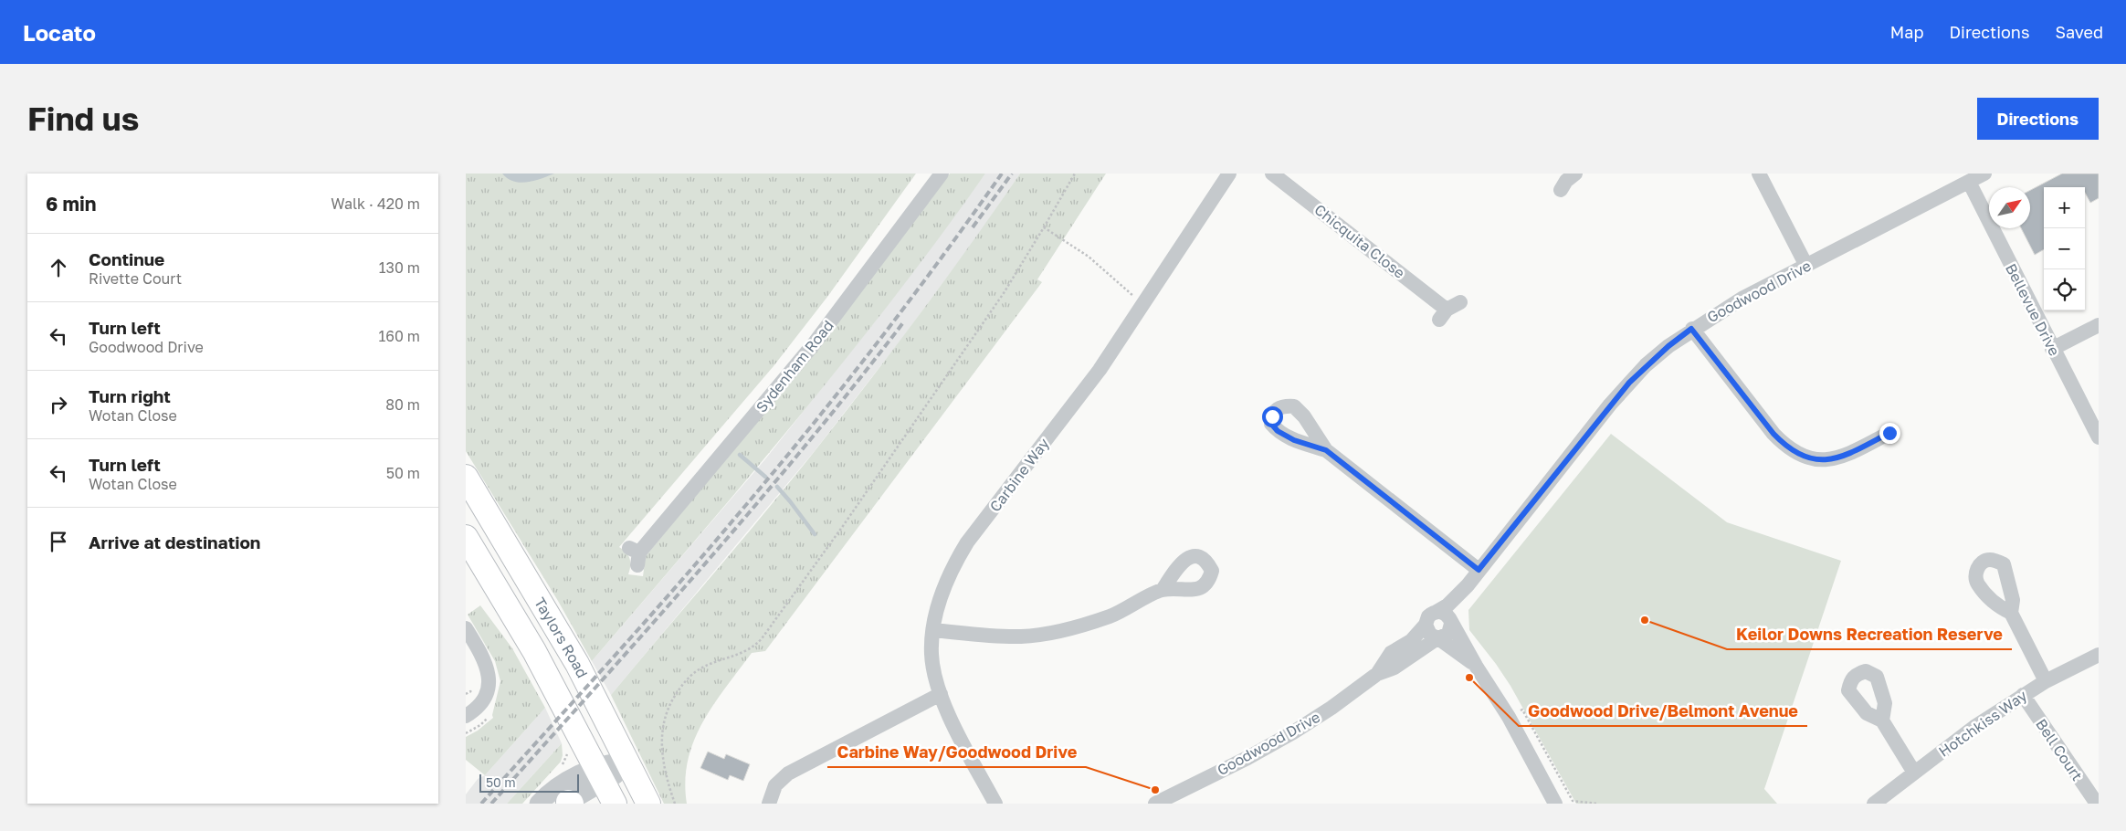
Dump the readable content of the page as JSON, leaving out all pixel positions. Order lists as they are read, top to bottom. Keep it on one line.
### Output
{"streets":{"main road":["Taylors Road"],"street":["Chicquita Close","Goodwood Drive","Bellevue Drive","Sydenham Road","Carbine Way","Hotchkiss Way","Bell Court"]},"crossings":[["Goodwood Drive","Bellevue Drive"],["Hotchkiss Way","Bell Court"]],"places":["Keilor Downs Recreation Reserve","Goodwood Drive/Belmont Avenue","Carbine Way/Goodwood Drive"],"scale_bar":"50 m","north":"top right","page":{"header":"Locato","nav":["Map","Directions","Saved"],"buttons":"Directions","title":"Find us","heading":["6 min","Walk · 420 m"],"map_buttons":["+","−"],"list":[["Continue","Rivette Court","130 m"],["Turn left","Goodwood Drive","160 m"],["Turn right","Wotan Close","80 m"],["Turn left","Wotan Close","50 m"],"Arrive at destination"],"scale":"50 m"}}
